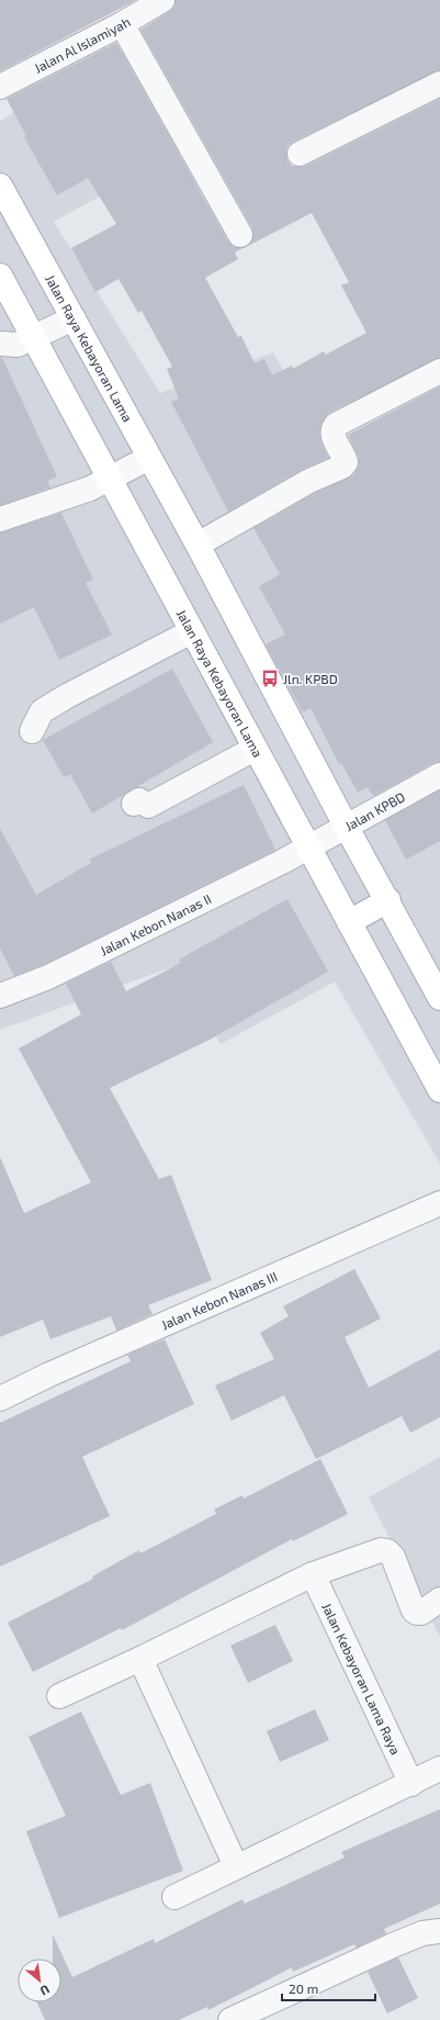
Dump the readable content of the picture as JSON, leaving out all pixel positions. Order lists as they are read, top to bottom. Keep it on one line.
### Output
{"streets":{"main road":["Jalan Raya Kebayoran Lama"],"street":["Jalan Al Islamiyah","Jalan KPBD","Jalan Kebon Nanas II","Jalan Kebon Nanas III","Jalan Kebayoran Lama Raya"]},"crossings":[["Jalan Raya Kebayoran Lama","Jalan KPBD"],["Jalan Raya Kebayoran Lama","Jalan Kebon Nanas II"],["Jalan KPBD","Jalan Kebon Nanas II"]],"places":{"bus stop":["Jln. KPBD"]},"scale_bar":"20 m","north":"bottom right"}
